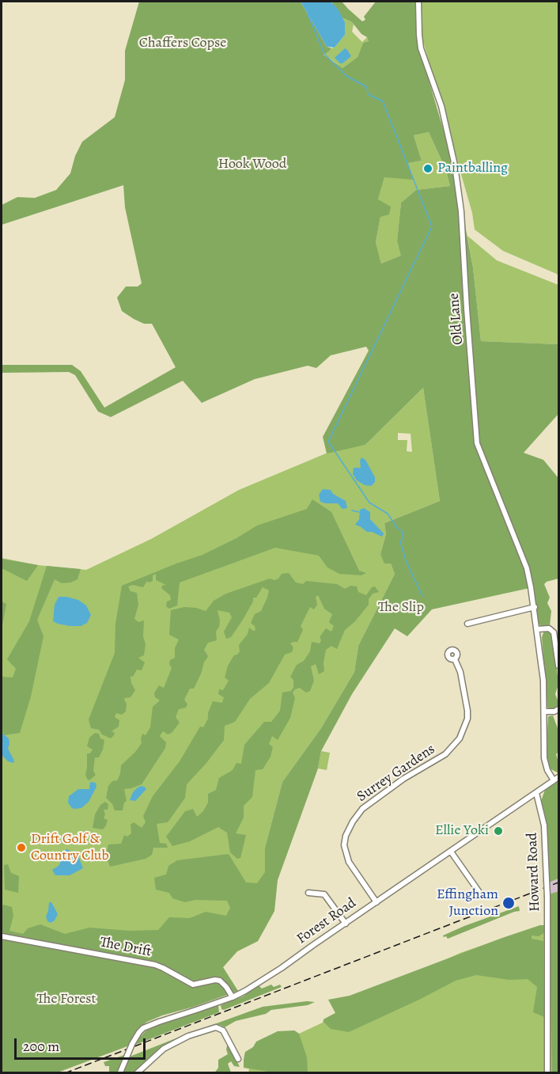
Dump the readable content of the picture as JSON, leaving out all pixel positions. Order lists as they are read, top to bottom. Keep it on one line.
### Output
{"streets":{"street":["Old Lane","Surrey Gardens","Howard Road","Forest Road","The Drift"]},"crossings":[["Old Lane","Forest Road"],["Surrey Gardens","Forest Road"],["Howard Road","Forest Road"],["Forest Road","The Drift"]],"parks":["Chaffers Copse","Hook Wood","The Slip","The Forest"],"places":["Paintballing","Ellie Yoki","Drift Golf & Country Club","Effingham Junction"],"scale_bar":"200 m"}
